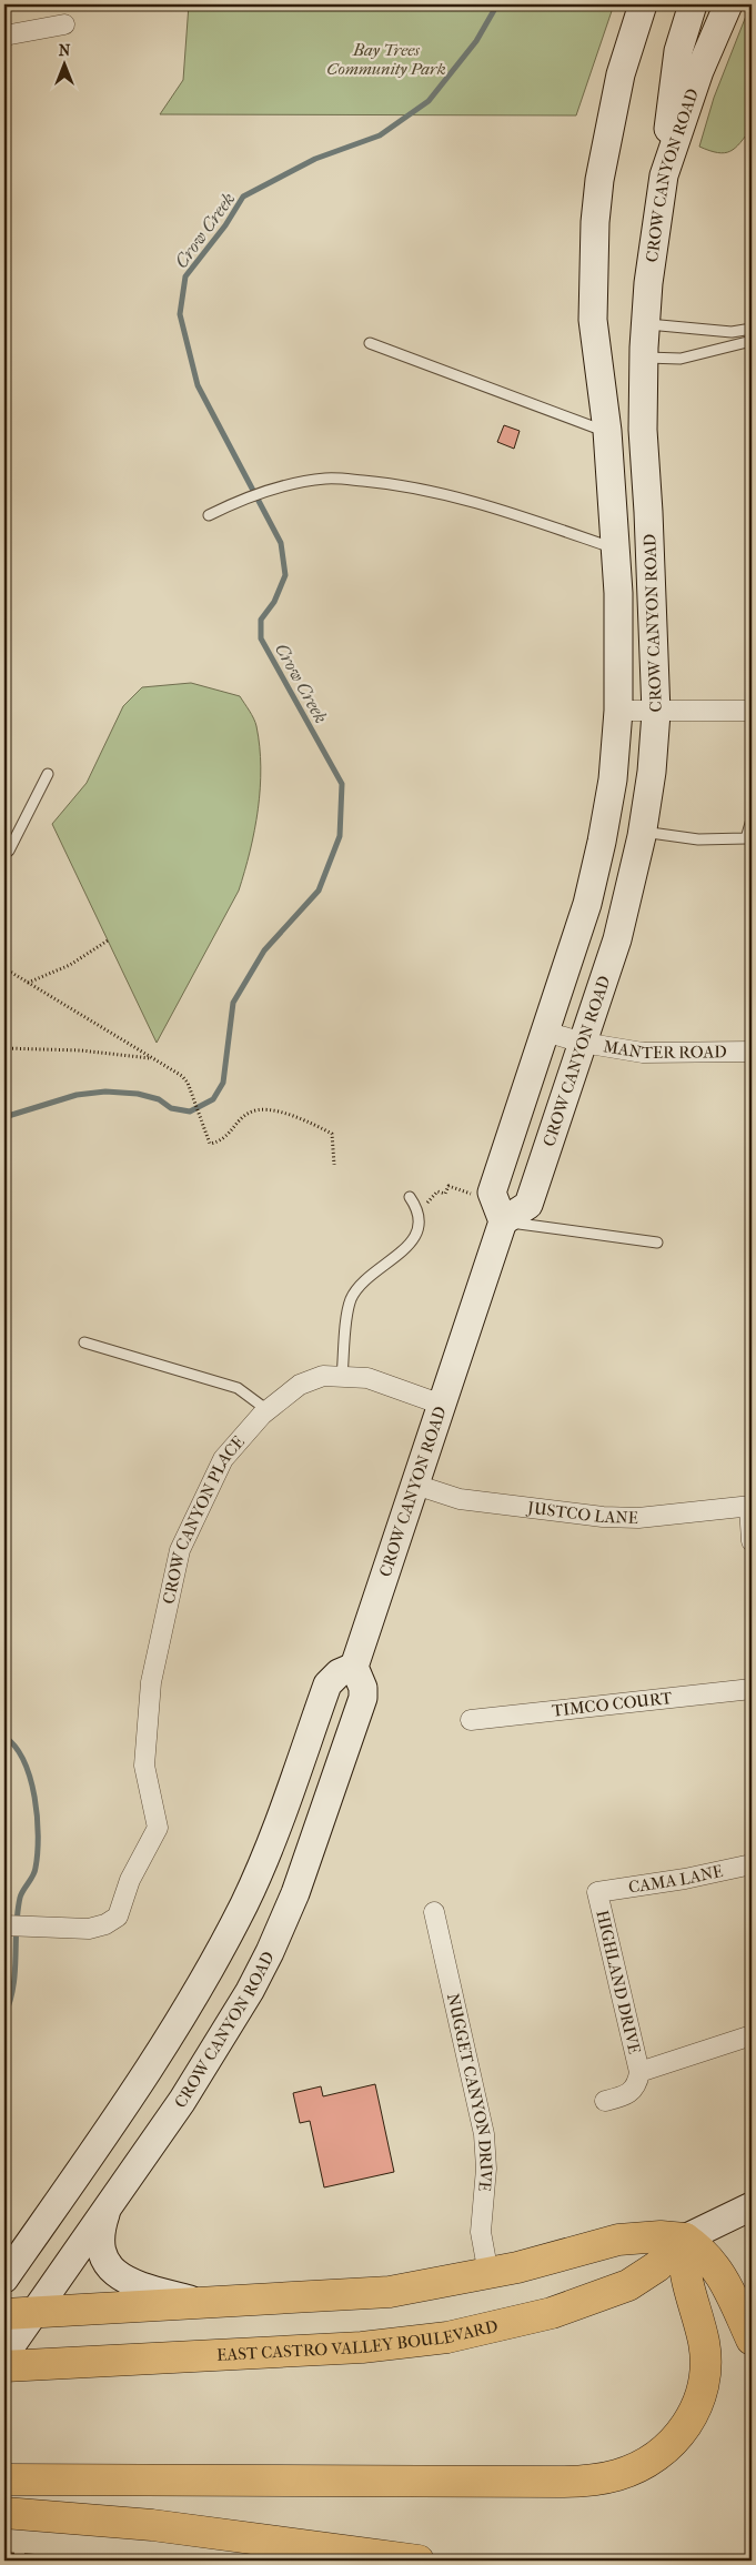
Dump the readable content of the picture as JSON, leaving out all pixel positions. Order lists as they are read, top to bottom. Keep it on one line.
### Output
{"streets":{"main road":["CROW CANYON ROAD","EAST CASTRO VALLEY BOULEVARD"],"street":["MANTER ROAD","JUSTCO LANE","CROW CANYON PLACE","TIMCO COURT","CAMA LANE","HIGHLAND DRIVE","NUGGET CANYON DRIVE"]},"crossings":[["CROW CANYON ROAD","MANTER ROAD"],["CROW CANYON ROAD","JUSTCO LANE"],["CROW CANYON ROAD","CROW CANYON PLACE"],["CROW CANYON ROAD","EAST CASTRO VALLEY BOULEVARD"],["CAMA LANE","HIGHLAND DRIVE"],["NUGGET CANYON DRIVE","EAST CASTRO VALLEY BOULEVARD"]],"water":["Crow Creek"],"parks":["Bay Trees Community Park"],"north":"top"}
